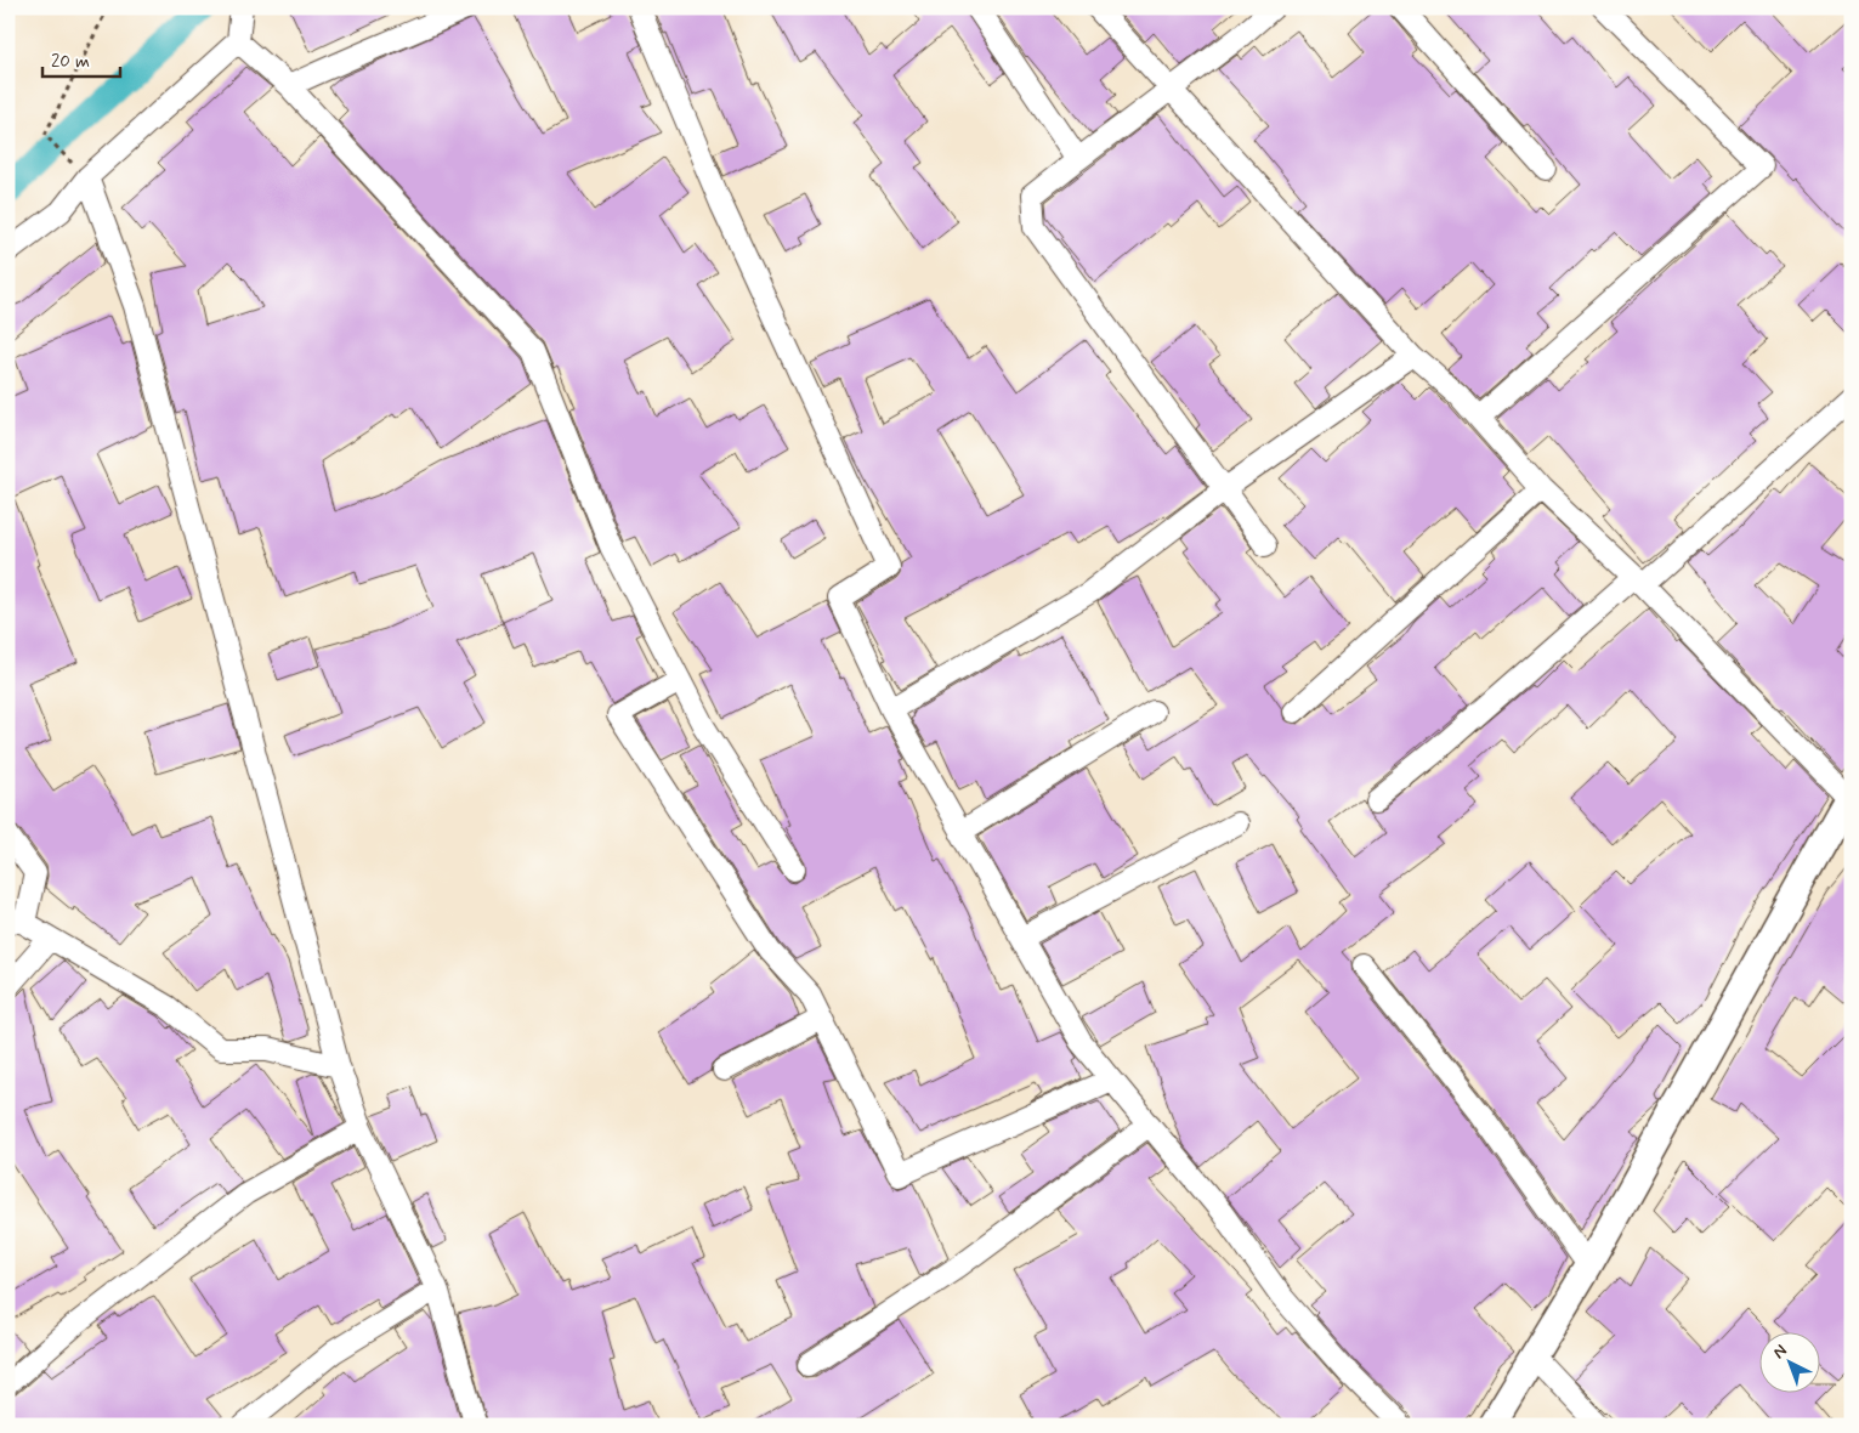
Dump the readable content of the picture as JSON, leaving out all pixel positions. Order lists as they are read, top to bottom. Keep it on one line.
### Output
{"scale_bar":"20 m","north":"top left"}
